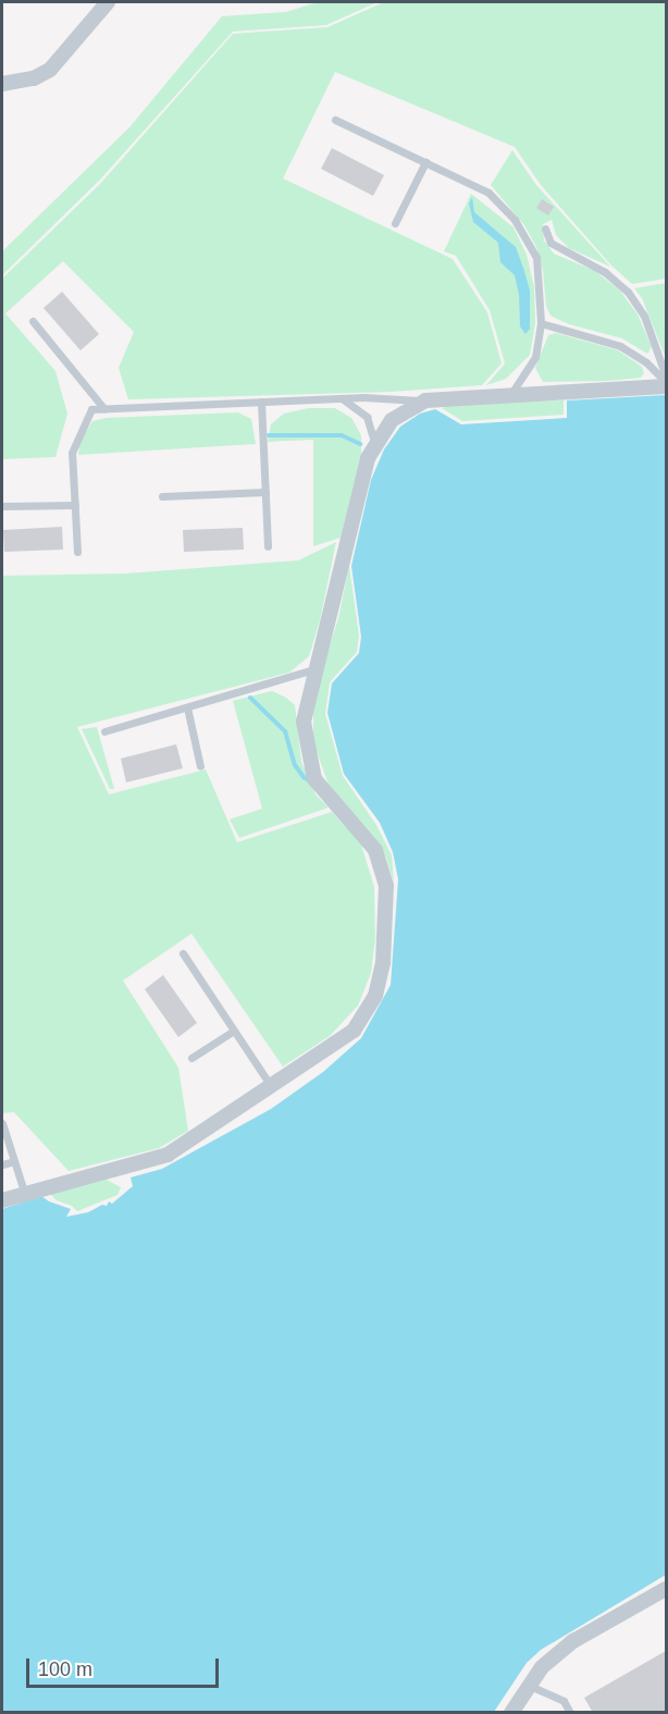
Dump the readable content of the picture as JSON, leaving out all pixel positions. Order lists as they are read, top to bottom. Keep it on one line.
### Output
{"scale_bar":"100 m"}
